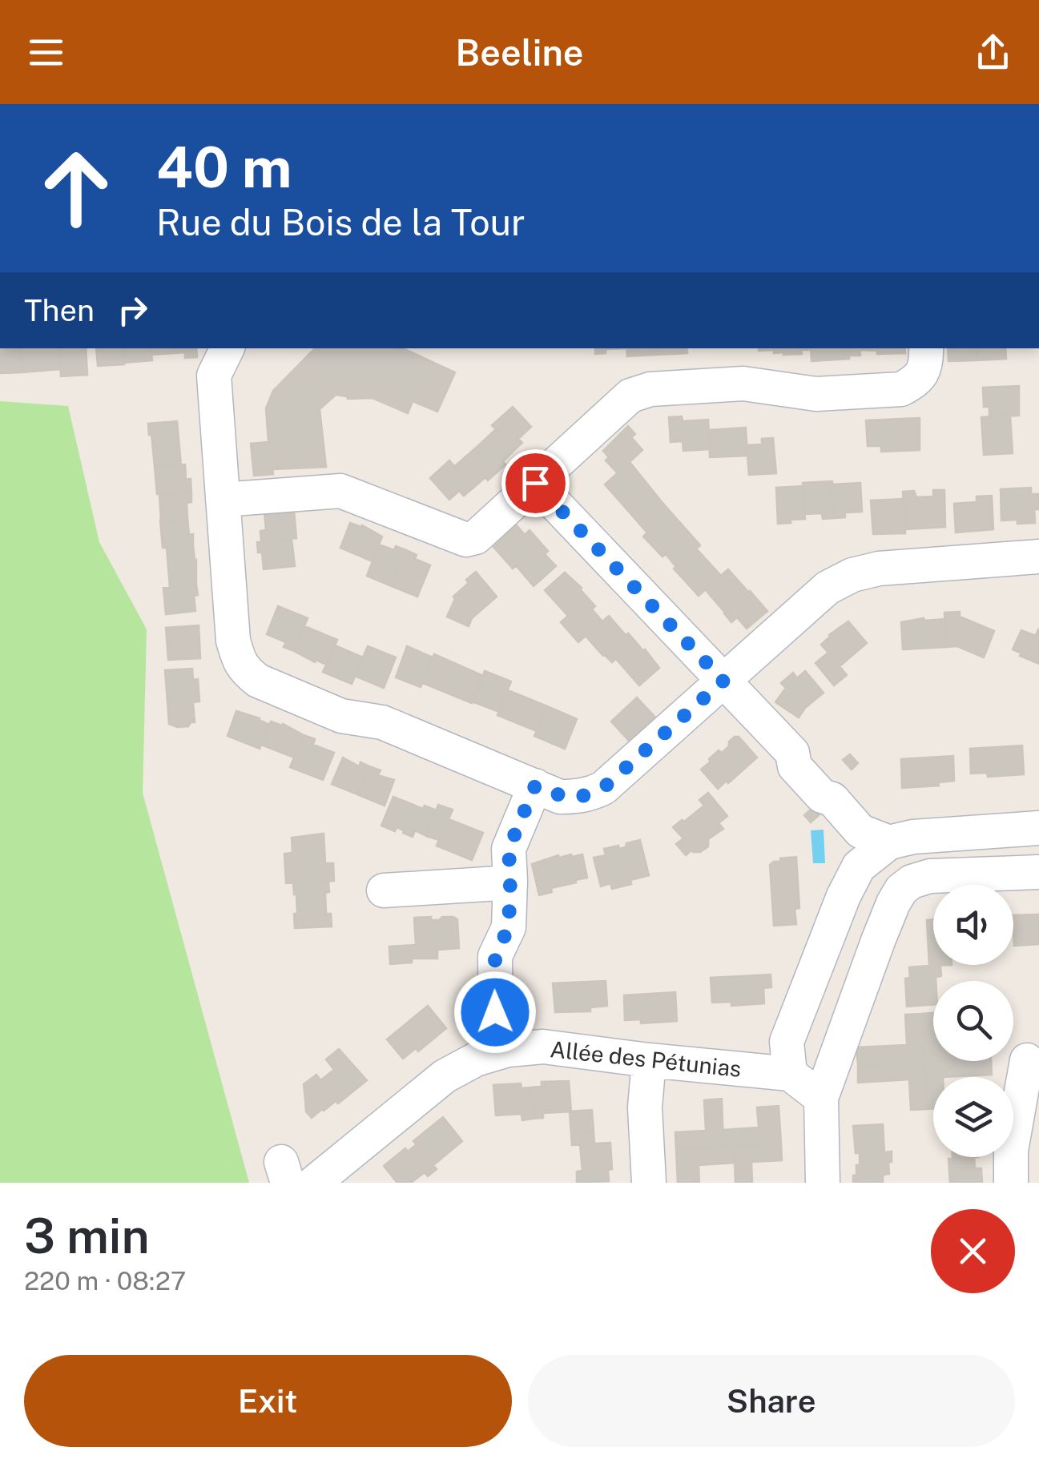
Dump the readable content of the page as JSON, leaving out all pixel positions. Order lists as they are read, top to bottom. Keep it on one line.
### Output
{"streets":{"street":["Allée des Pétunias"]},"page":{"header":"Beeline","turn":["40 m","Rue du Bois de la Tour"],"then":"Then","heading":["3 min","220 m · 08:27"],"buttons":["Exit","Share"]}}
